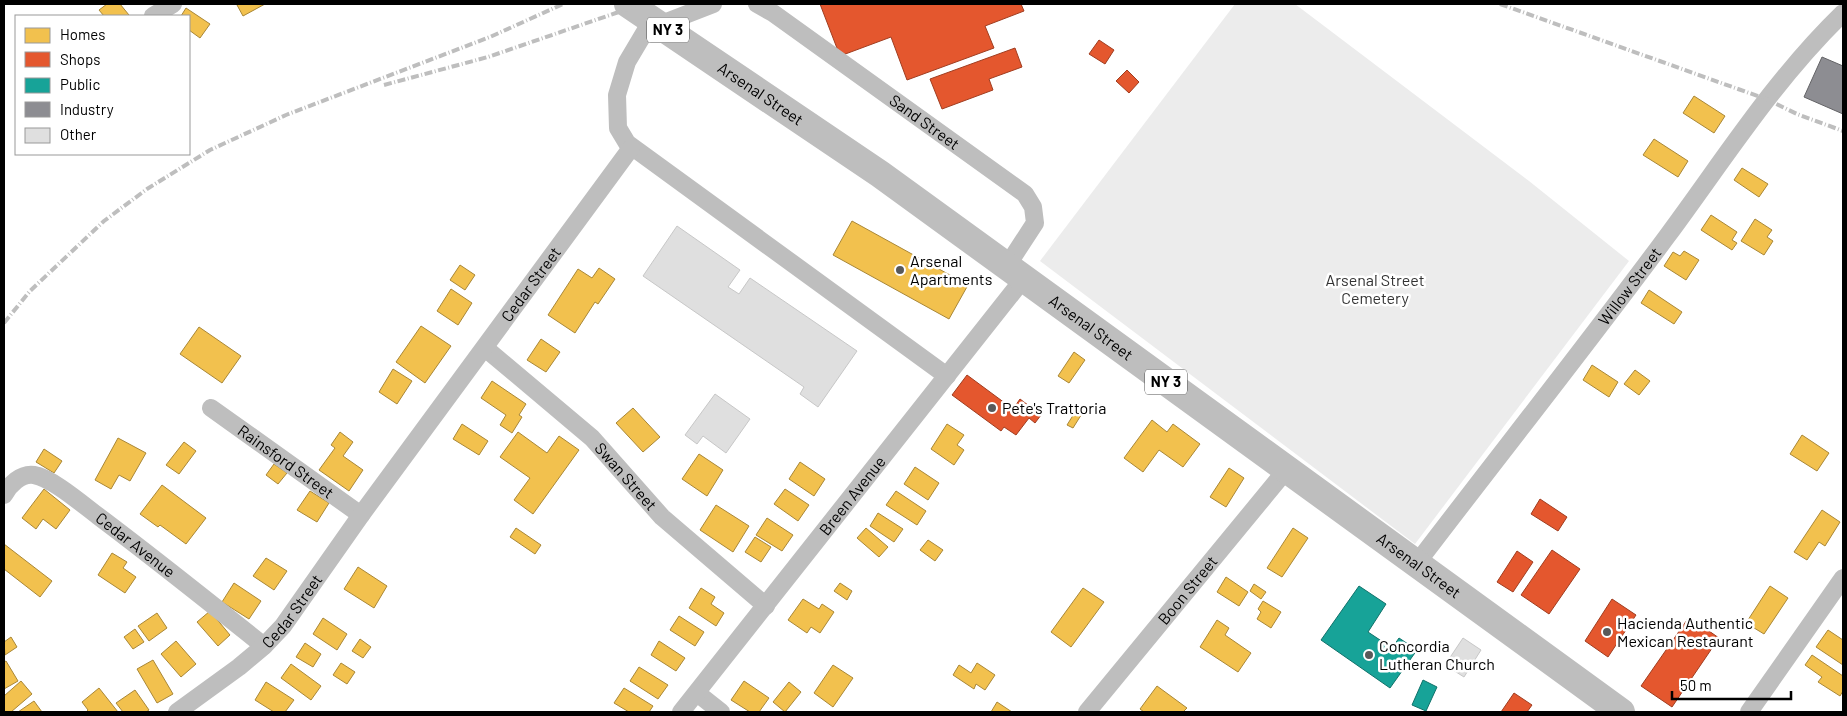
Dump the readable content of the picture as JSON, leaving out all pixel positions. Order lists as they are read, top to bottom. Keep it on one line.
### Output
{"streets":{"highway":["NY 3","Arsenal Street"],"street":["Sand Street","Cedar Street","Willow Street","Rainsford Street","Swan Street","Breen Avenue","Cedar Avenue","Boon Street"]},"crossings":[["Arsenal Street","Sand Street"],["Arsenal Street","Willow Street"],["Arsenal Street","Breen Avenue"],["Arsenal Street","Boon Street"],["Sand Street","Breen Avenue"],["Cedar Street","Rainsford Street"],["Cedar Street","Swan Street"],["Cedar Street","Cedar Avenue"],["Swan Street","Breen Avenue"]],"parks":["Arsenal Street Cemetery"],"places":["Arsenal Apartments","Pete's Trattoria","Hacienda Authentic Mexican Restaurant","Concordia Lutheran Church"],"legend":["Homes","Shops","Public","Industry","Other"],"scale_bar":"50 m"}
